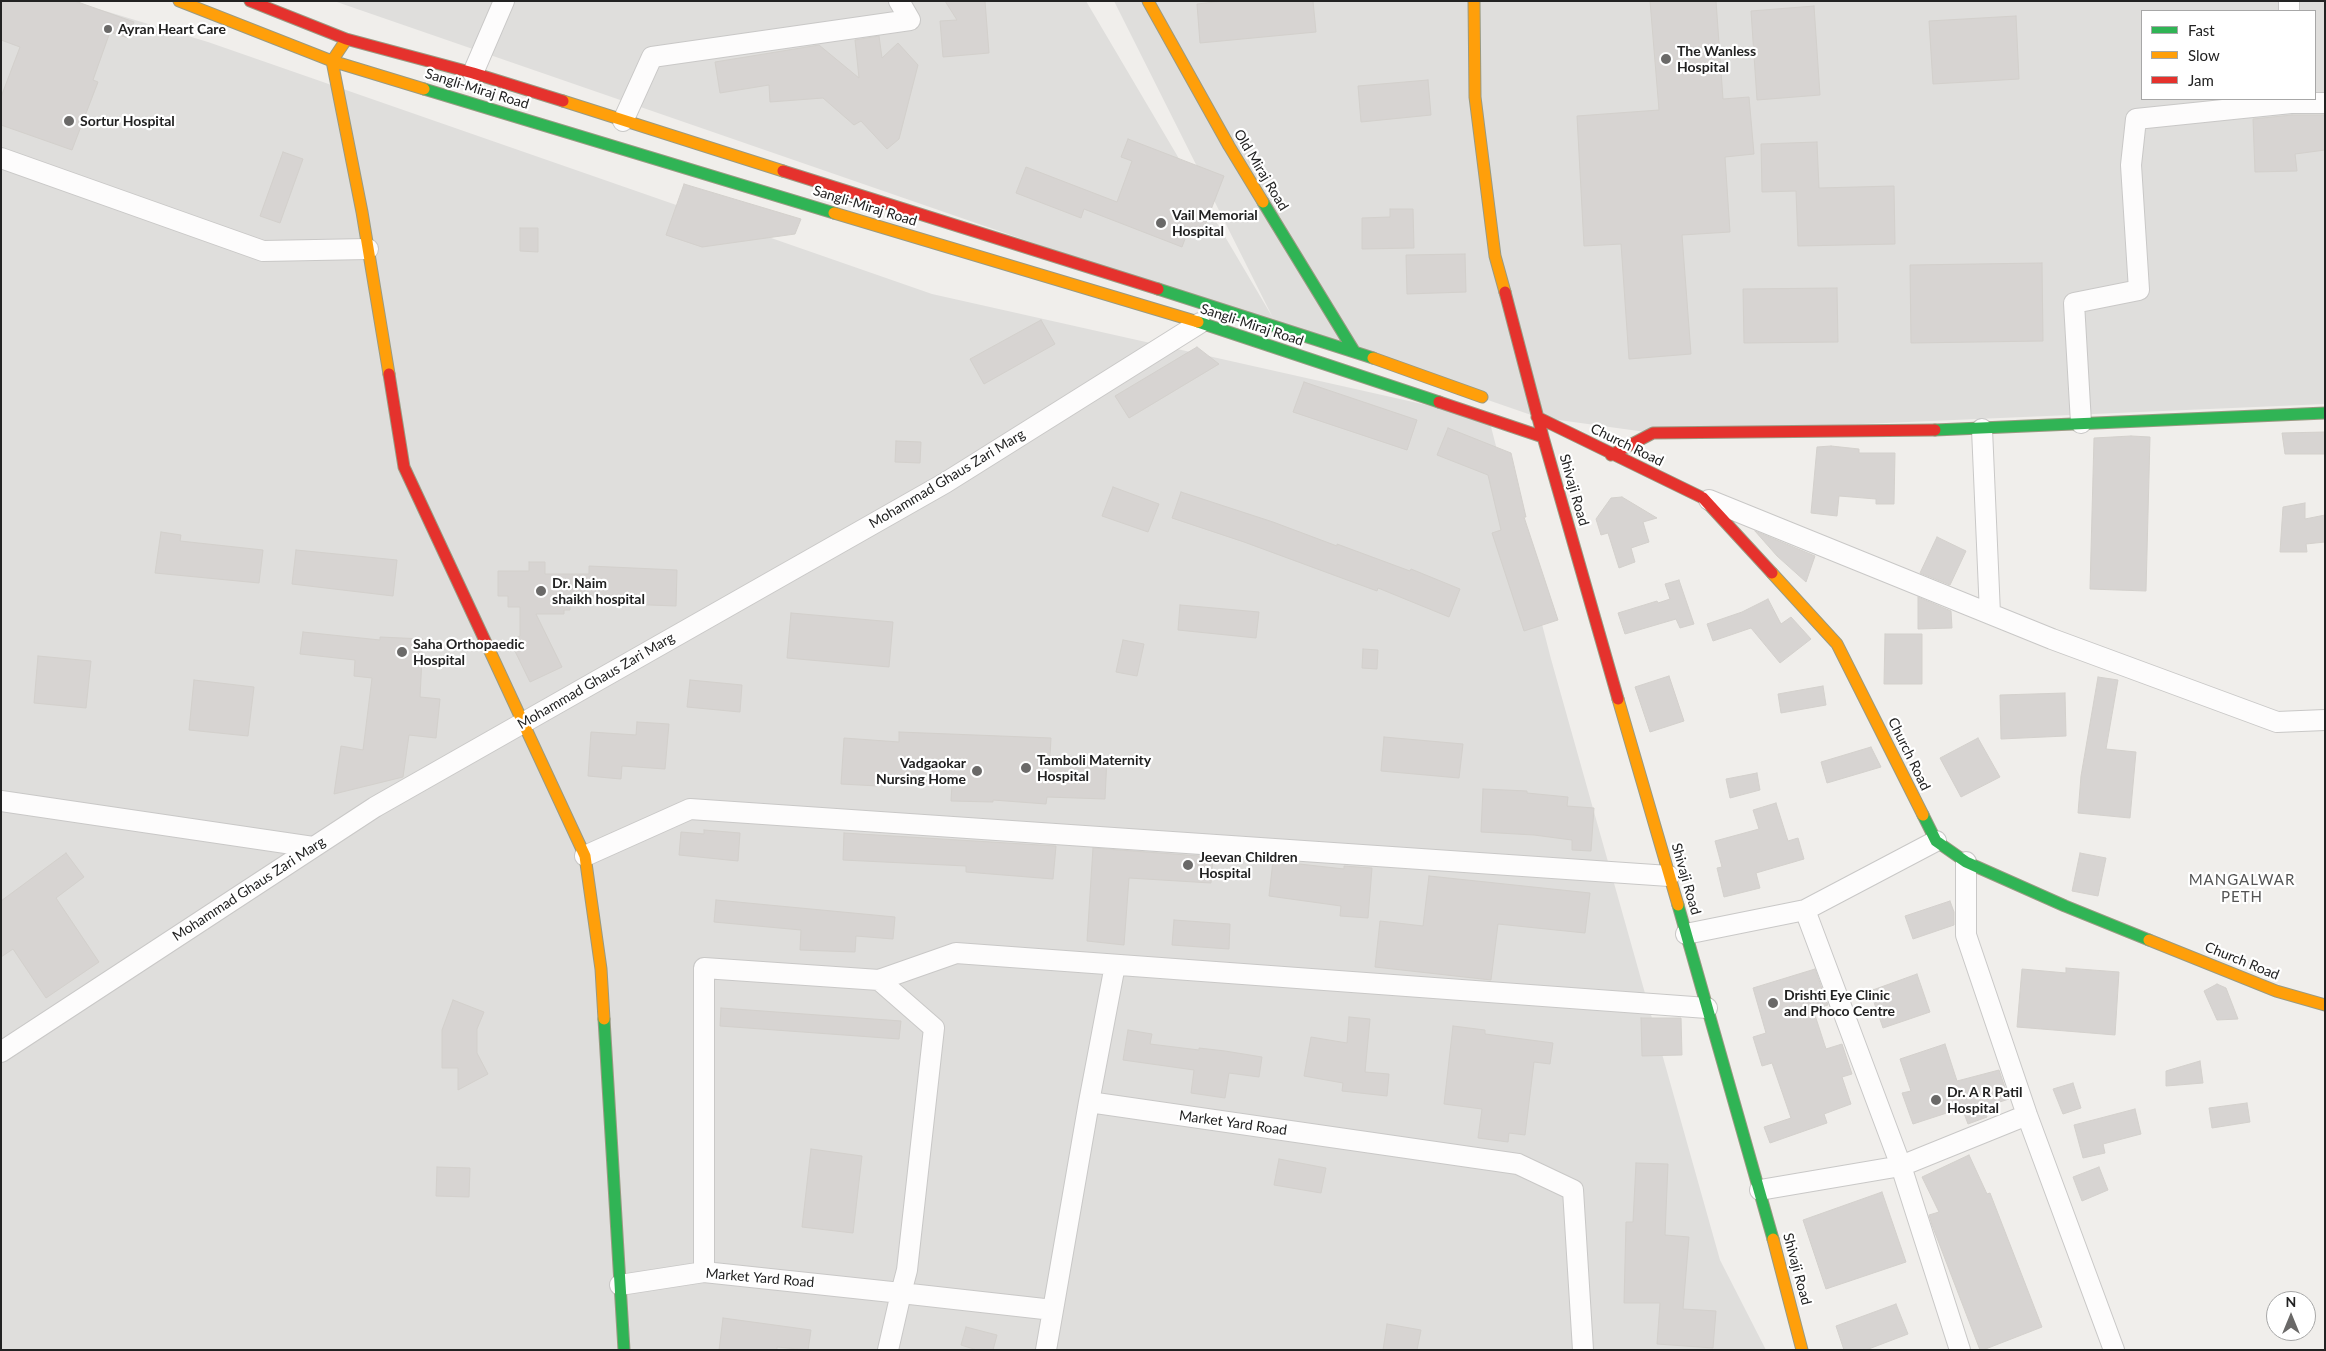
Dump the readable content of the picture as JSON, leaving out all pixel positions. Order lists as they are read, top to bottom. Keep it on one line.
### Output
{"streets":{"main road":["Sangli-Miraj Road","Old Miraj Road","Church Road","Shivaji Road"],"street":["Mohammad Ghaus Zari Marg","Market Yard Road"]},"crossings":[["Sangli-Miraj Road","Old Miraj Road"],["Sangli-Miraj Road","Mohammad Ghaus Zari Marg"],["Sangli-Miraj Road","Shivaji Road"],["Church Road","Shivaji Road"]],"districts":["MANGALWAR PETH"],"places":["Ayran Heart Care","The Wanless Hospital","Sortur Hospital","Vail Memorial Hospital","Dr. Naim shaikh hospital","Saha Orthopaedic Hospital","Tamboli Maternity Hospital","Vadgaokar Nursing Home","Jeevan Children Hospital","Drishti Eye Clinic and Phoco Centre","Dr. A R Patil Hospital"],"legend":["Fast","Slow","Jam"],"north":"top"}
